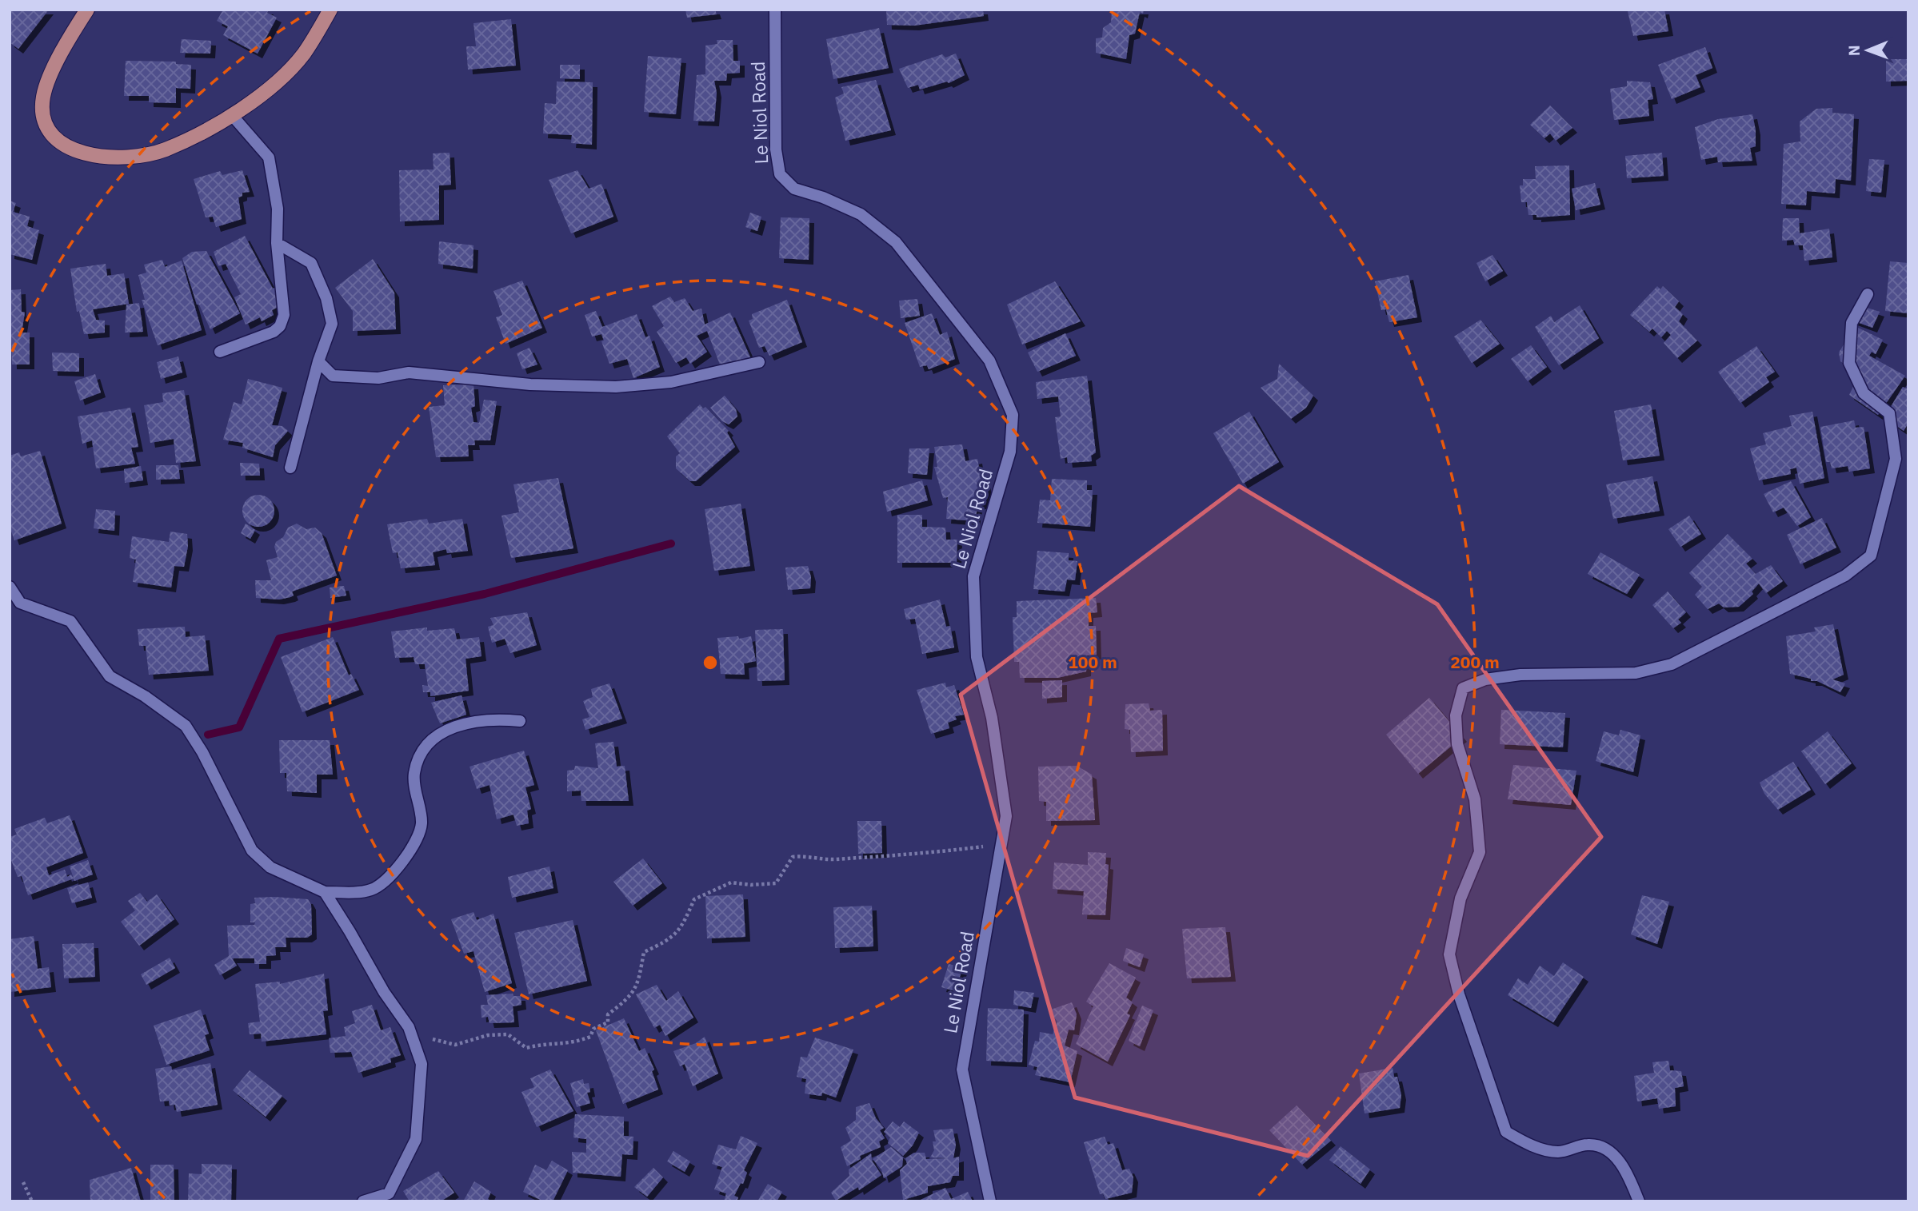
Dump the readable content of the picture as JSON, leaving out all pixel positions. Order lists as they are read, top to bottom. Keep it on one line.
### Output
{"streets":{"street":["Le Niol Road"]},"north":"left","rings":["100 m","200 m"]}
